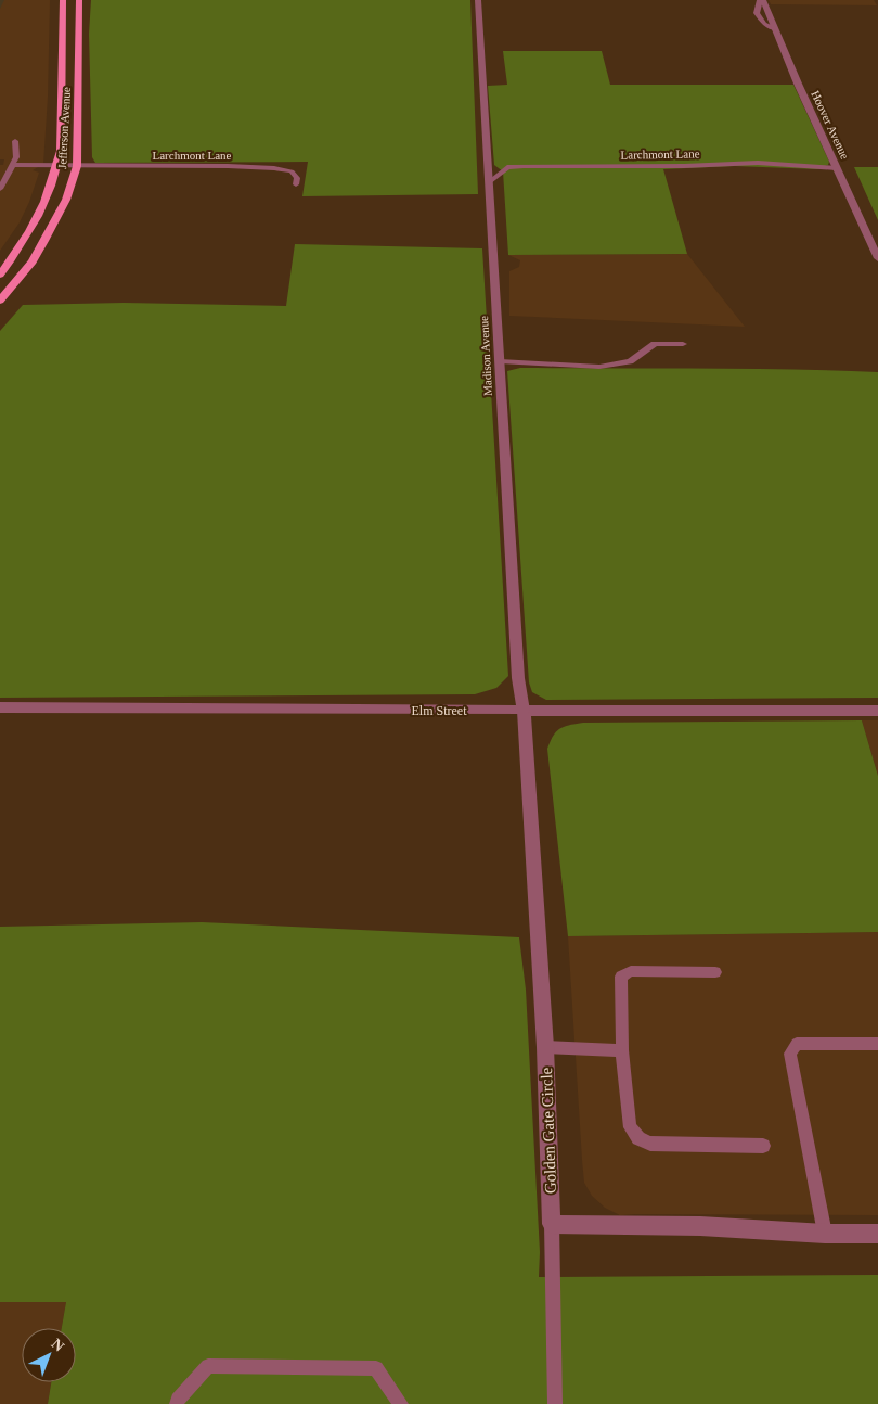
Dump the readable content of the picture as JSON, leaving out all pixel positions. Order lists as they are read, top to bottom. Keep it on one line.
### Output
{"streets":{"main road":["Jefferson Avenue"],"street":["Hoover Avenue","Madison Avenue","Elm Street","Golden Gate Circle"],"lane":["Larchmont Lane"]},"crossings":[["Hoover Avenue","Larchmont Lane"],["Jefferson Avenue","Larchmont Lane"],["Larchmont Lane","Madison Avenue"],["Madison Avenue","Elm Street"],["Madison Avenue","Golden Gate Circle"],["Elm Street","Golden Gate Circle"]],"north":"top right"}
